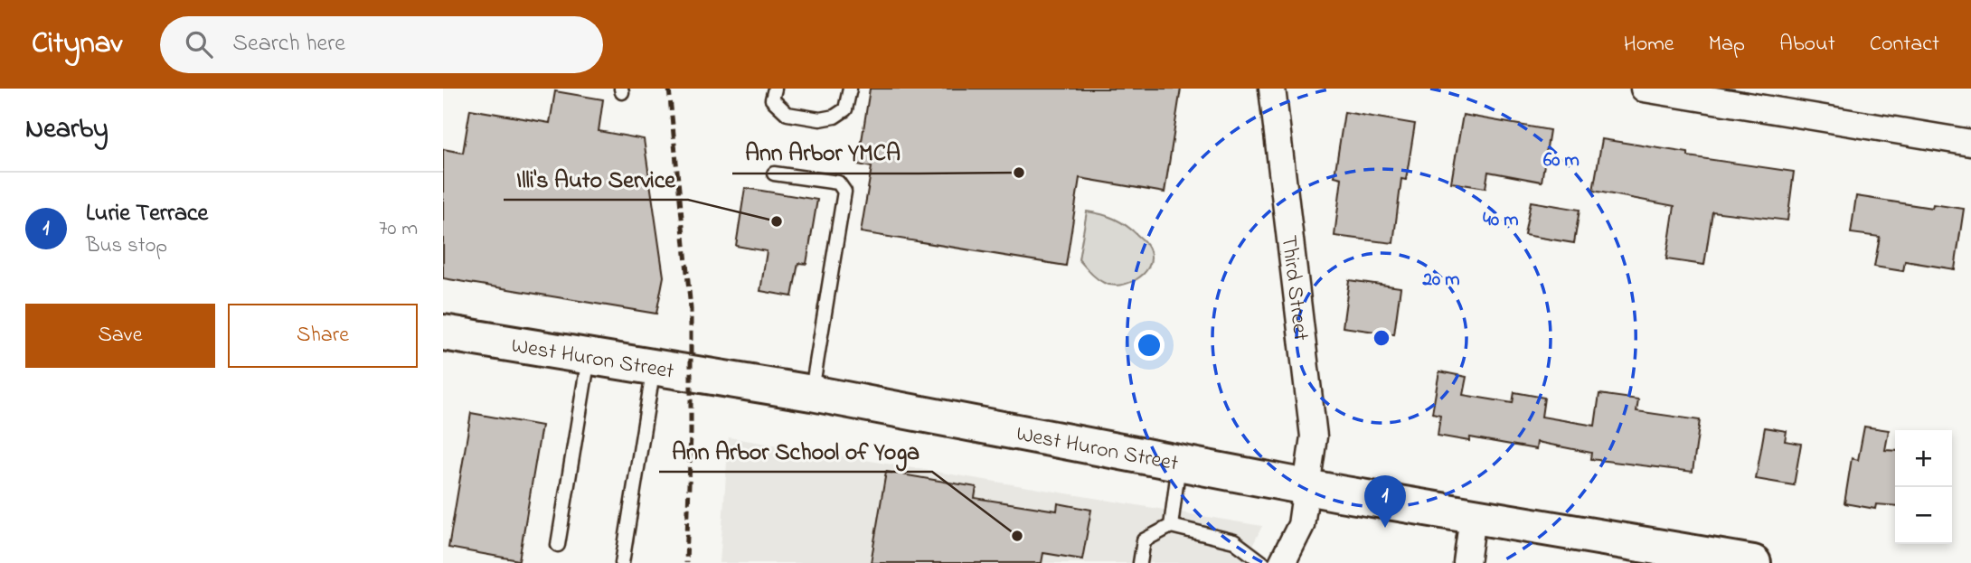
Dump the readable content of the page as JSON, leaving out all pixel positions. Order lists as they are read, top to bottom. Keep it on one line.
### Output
{"streets":{"main road":["West Huron Street"],"street":["Third Street"]},"crossings":[["Third Street","West Huron Street"]],"places":["Ann Arbor YMCA","Illi's Auto Service","Ann Arbor School of Yoga"],"page":{"header":"Citynav","search":"Search here","nav":["Home","Map","About","Contact"],"heading":"Nearby","list":[{"mark":"1","name":"Lurie Terrace","note":"Bus stop","value":"70 m"}],"buttons":["Save","Share"],"map_buttons":["+","−"],"pins":"1"},"rings":["60 m","40 m","20 m"]}
